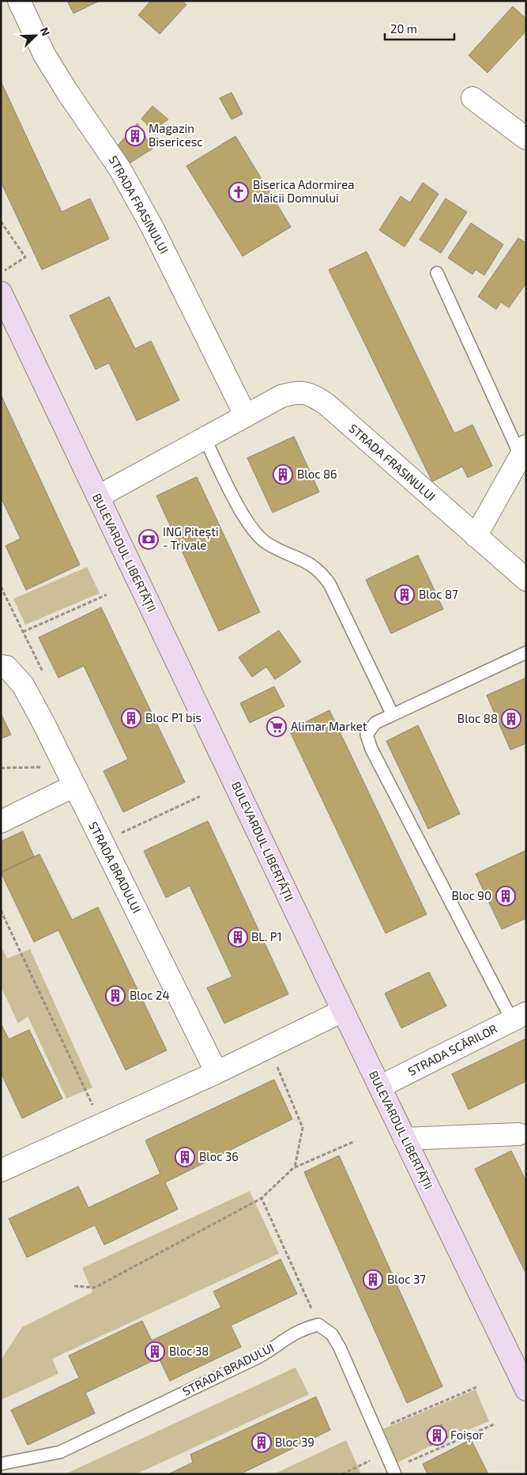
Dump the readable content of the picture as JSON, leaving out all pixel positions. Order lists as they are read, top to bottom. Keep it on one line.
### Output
{"streets":{"main road":["BULEVARDUL LIBERTĂȚII"],"street":["STRADA FRASINULUI","STRADA BRADULUI","STRADA SCĂRILOR"]},"crossings":[["STRADA FRASINULUI","BULEVARDUL LIBERTĂȚII"],["BULEVARDUL LIBERTĂȚII","STRADA SCĂRILOR"]],"places":{"building":["Magazin Bisericesc","Bloc 86","Bloc 87","Bloc P1 bis","Bloc 88","Bloc 90","BL. P1","Bloc 24","Bloc 36","Bloc 37","Bloc 38","Foișor","Bloc 39"],"church":["Biserica Adormirea Maicii Domnului"],"bank":["ING Pitești - Trivale"],"supermarket":["Alimar Market"]},"scale_bar":"20 m","north":"top right"}
